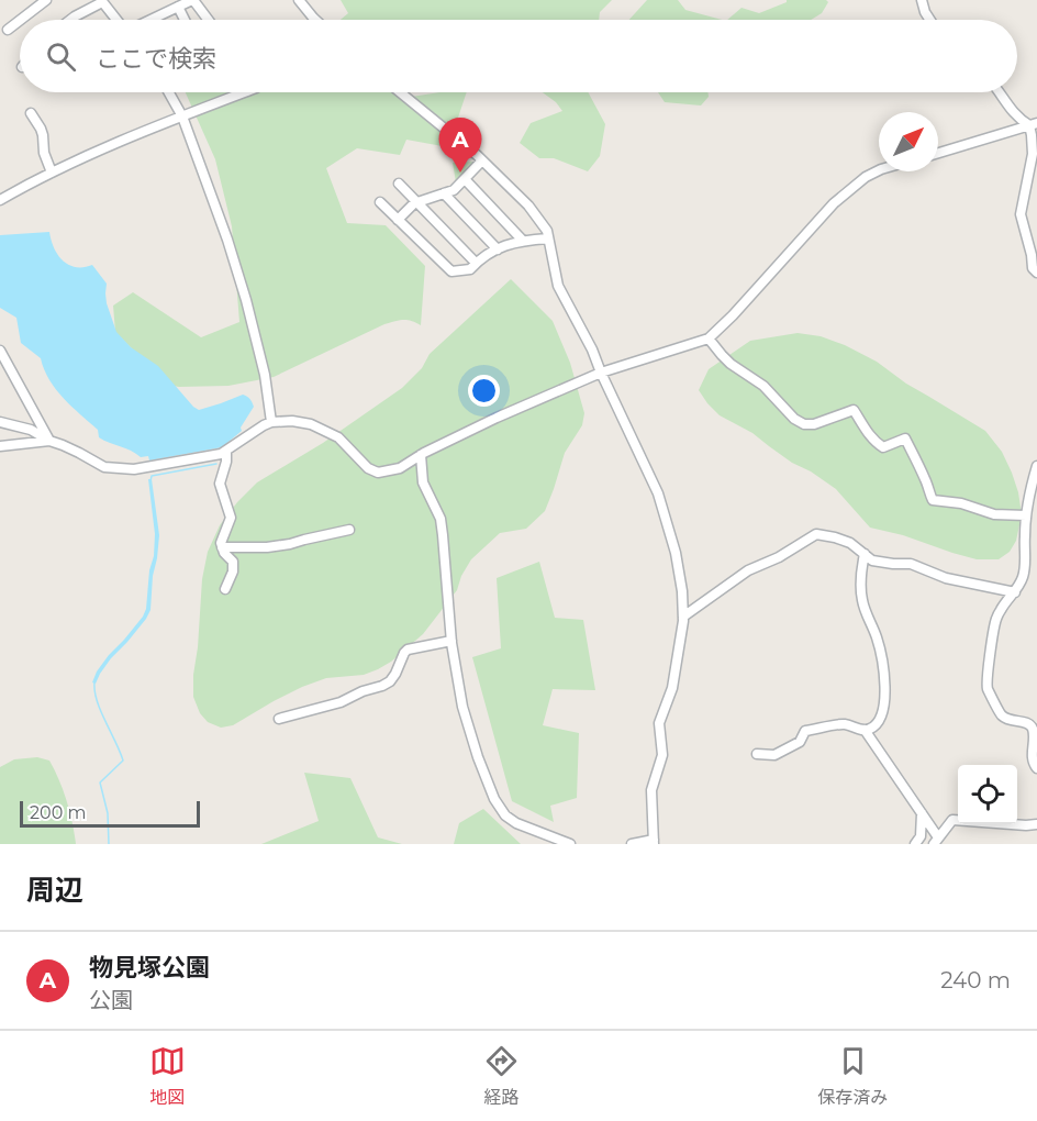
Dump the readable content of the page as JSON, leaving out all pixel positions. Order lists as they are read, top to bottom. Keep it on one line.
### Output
{"scale_bar":"200 m","north":"top right","page":{"search":"ここで検索","pins":"A","scale":"200 m","heading":"周辺","list":[{"mark":"A","name":"物見塚公園","note":"公園","value":"240 m"}],"nav":["地図","経路","保存済み"]}}
